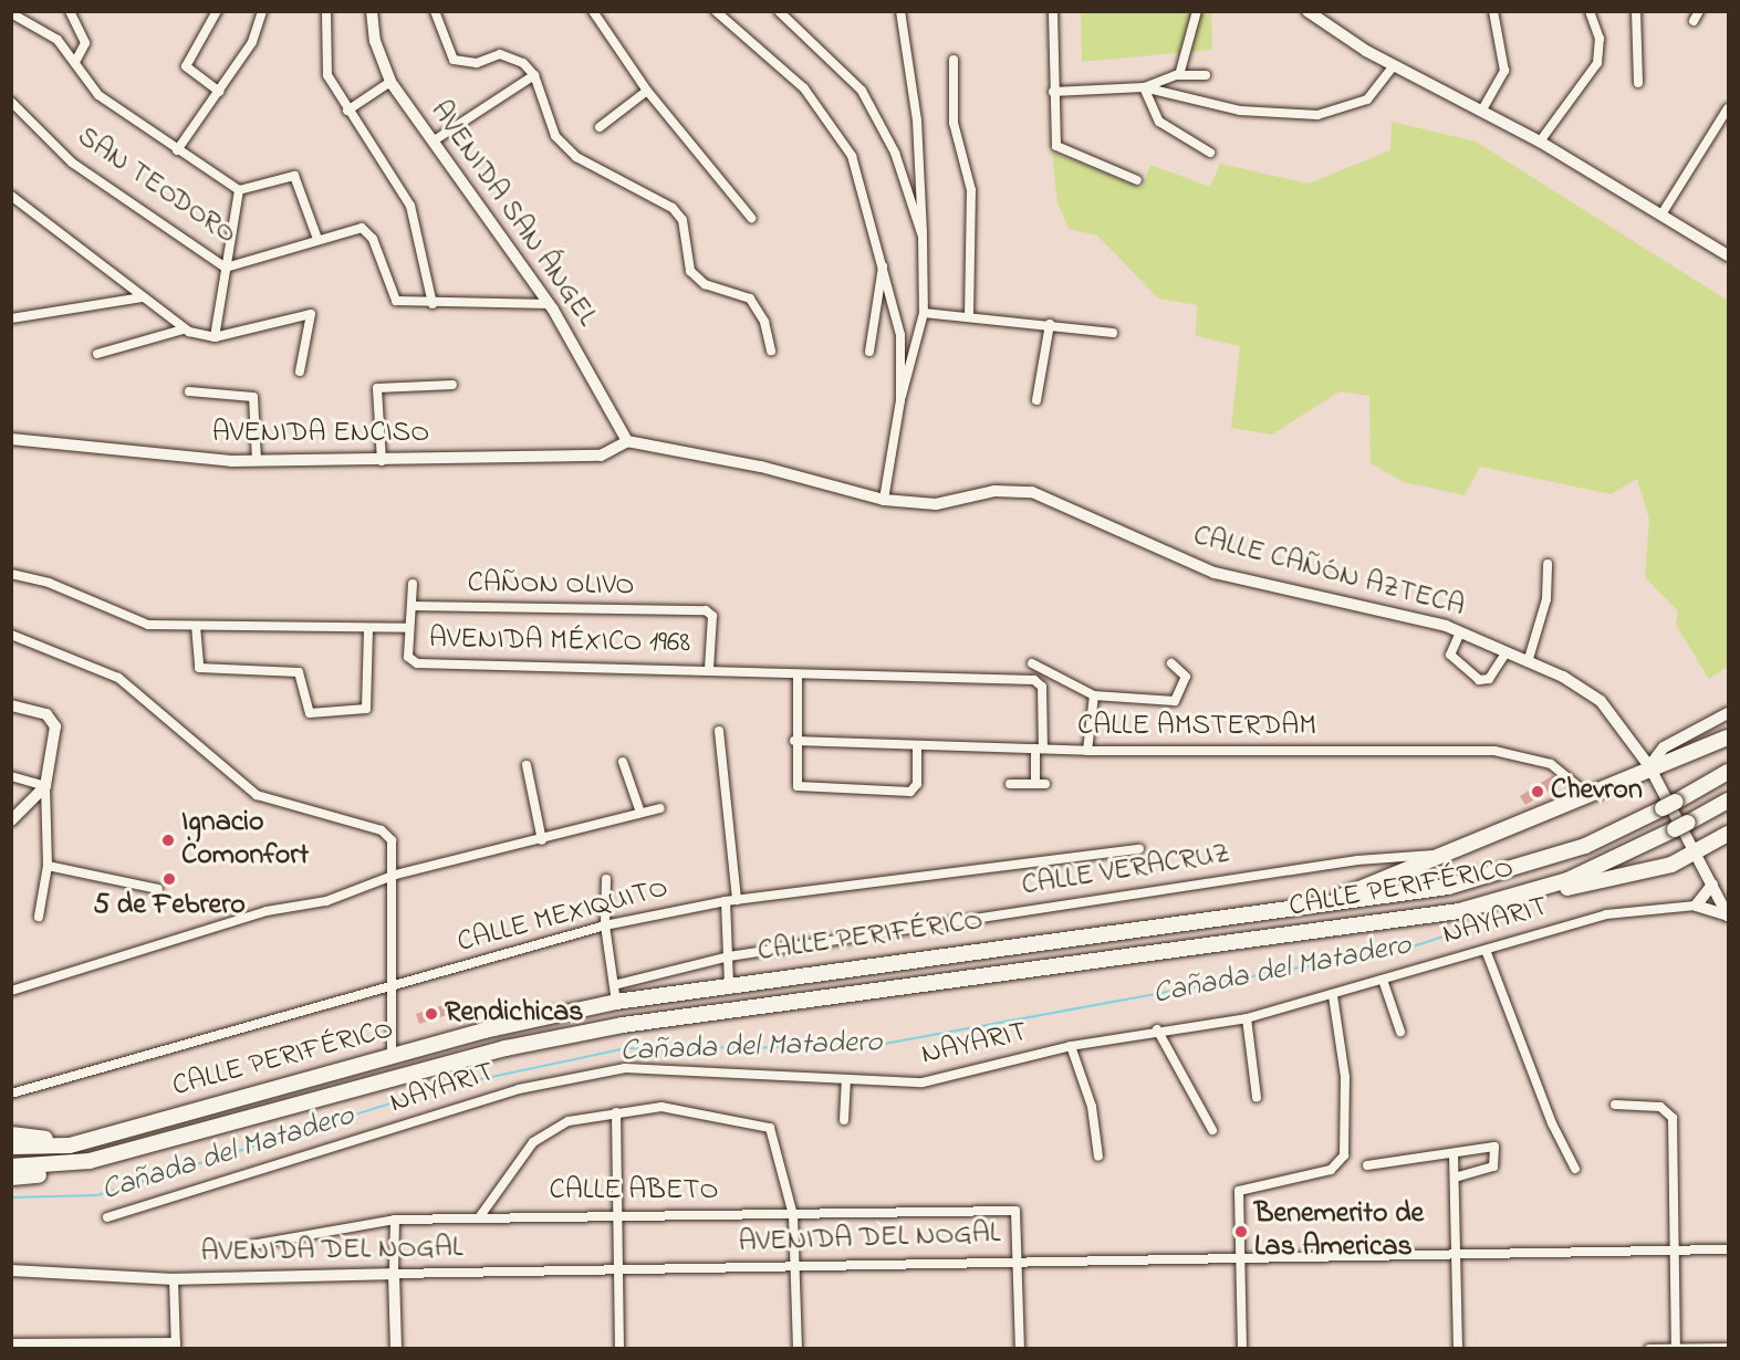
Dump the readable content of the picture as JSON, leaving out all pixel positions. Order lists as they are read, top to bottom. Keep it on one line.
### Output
{"streets":{"highway":["CALLE PERIFÉRICO"],"main road":["AVENIDA SAN ÁNGEL","AVENIDA ENCISO","CALLE CAÑÓN AZTECA","AVENIDA DEL NOGAL"],"street":["SAN TEODORO","CAÑON OLIVO","AVENIDA MÉXICO 1968","CALLE AMSTERDAM","CALLE VERACRUZ","CALLE MEXIQUITO","NAYARIT","CALLE ABETO"]},"crossings":[["AVENIDA SAN ÁNGEL","AVENIDA ENCISO"],["AVENIDA SAN ÁNGEL","CALLE CAÑÓN AZTECA"],["AVENIDA ENCISO","CALLE CAÑÓN AZTECA"],["CAÑON OLIVO","AVENIDA MÉXICO 1968"],["AVENIDA MÉXICO 1968","CALLE AMSTERDAM"],["CALLE ABETO","AVENIDA DEL NOGAL"]],"water":["Cañada del Matadero"],"places":["Chevron","Ignacio Comonfort","5 de Febrero","Rendichicas","Benemerito de Las Americas"]}
